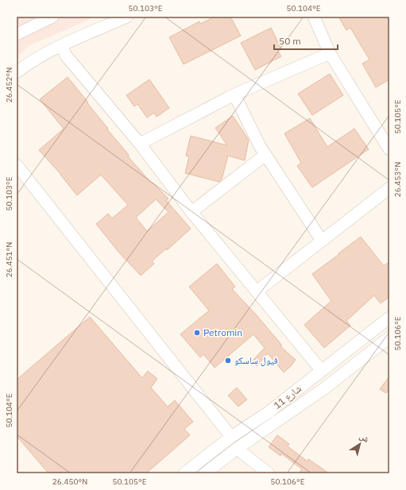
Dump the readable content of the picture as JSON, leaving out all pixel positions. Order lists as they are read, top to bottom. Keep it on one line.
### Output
{"streets":{"street":["شارع 11"]},"places":["Petromin","فيول ساسكو"],"scale_bar":"50 m","north":"top right","coordinates":["50.103°E","50.104°E","26.452°N","50.105°E","26.453°N","26.451°N","50.106°E","26.450°N"]}
